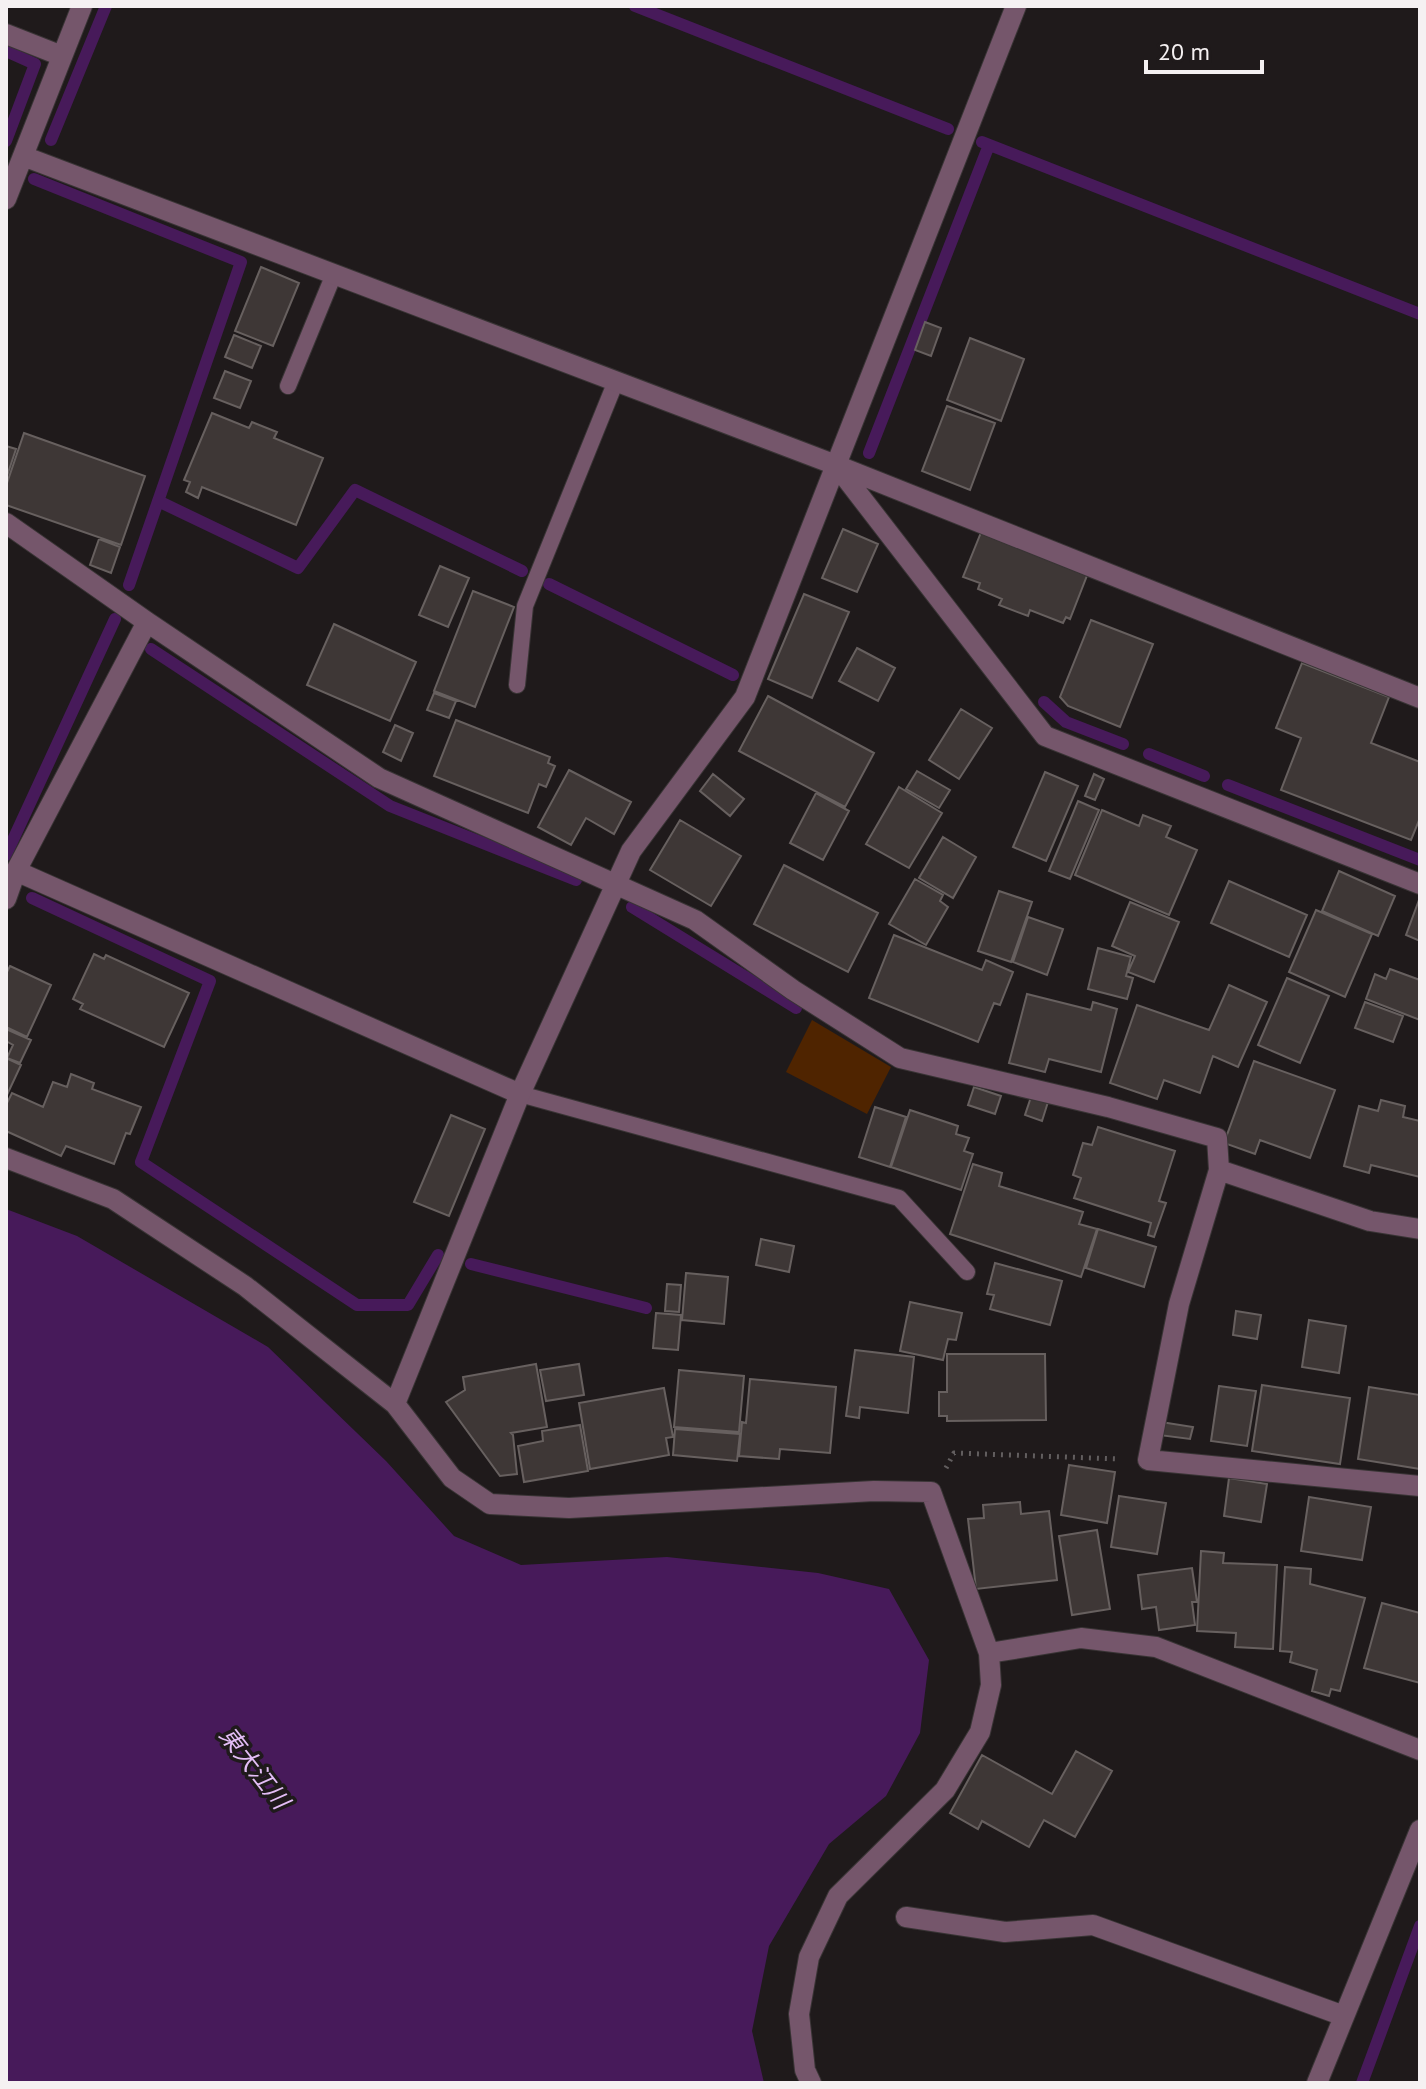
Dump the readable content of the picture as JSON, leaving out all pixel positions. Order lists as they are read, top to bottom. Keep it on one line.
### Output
{"water":["東大江川"],"scale_bar":"20 m"}
